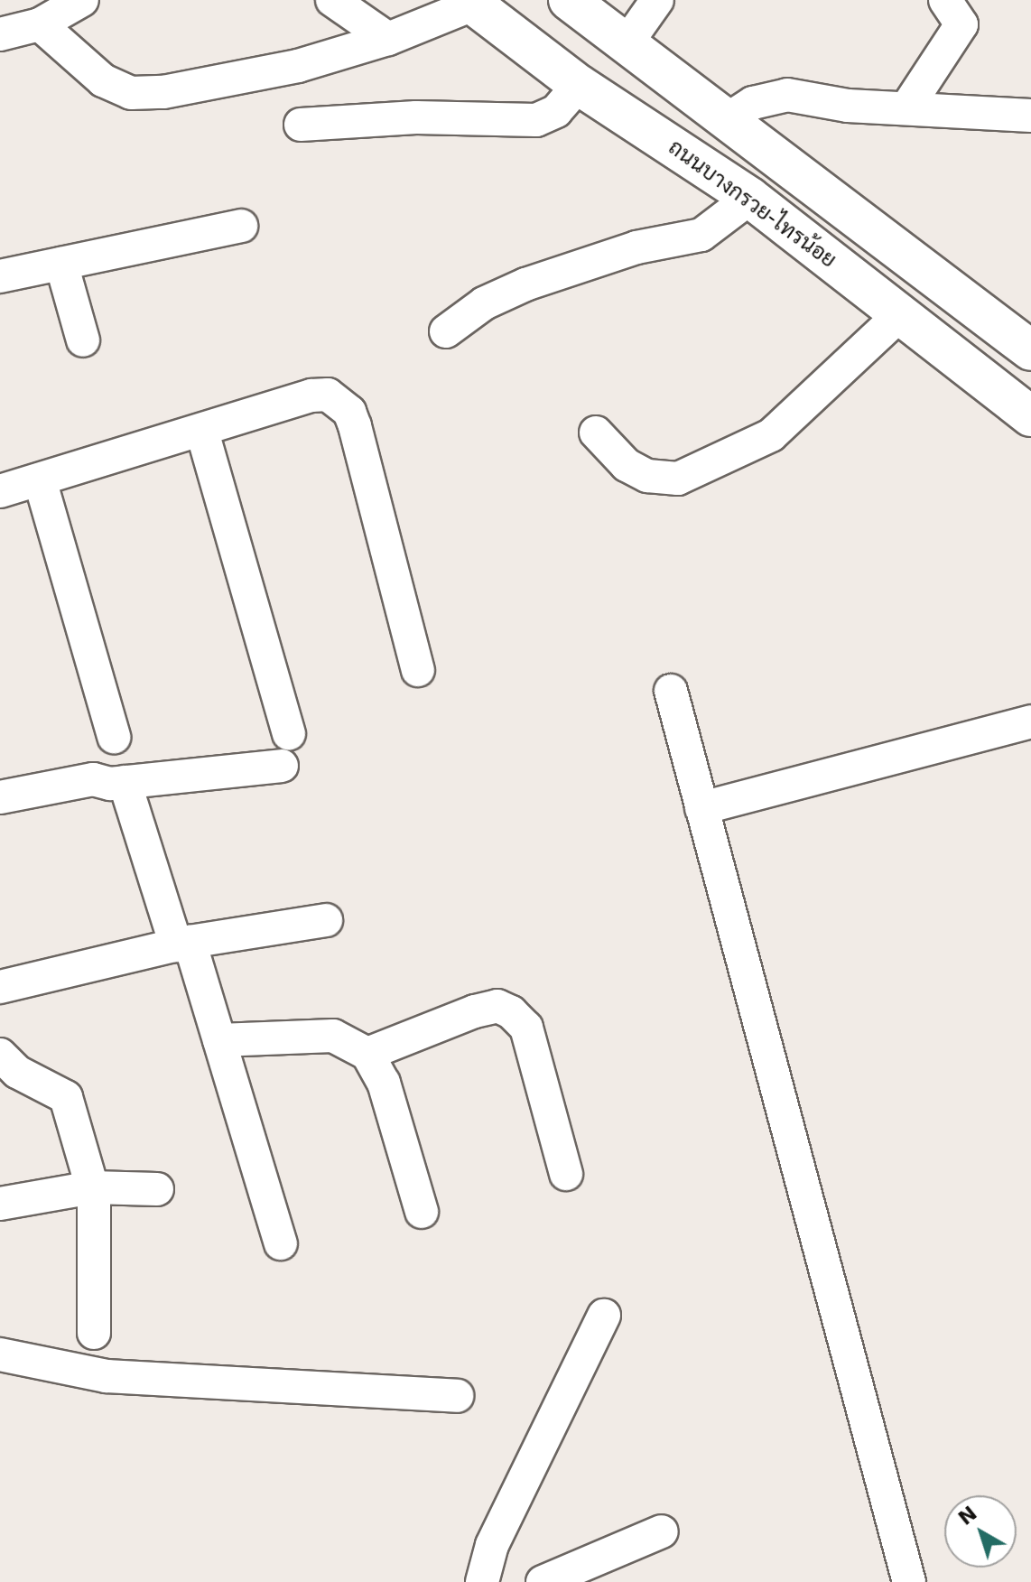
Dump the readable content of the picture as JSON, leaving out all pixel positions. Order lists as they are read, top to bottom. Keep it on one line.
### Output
{"streets":{"main road":["ถนนบางกรวย-ไทรน้อย"]},"north":"top left"}
